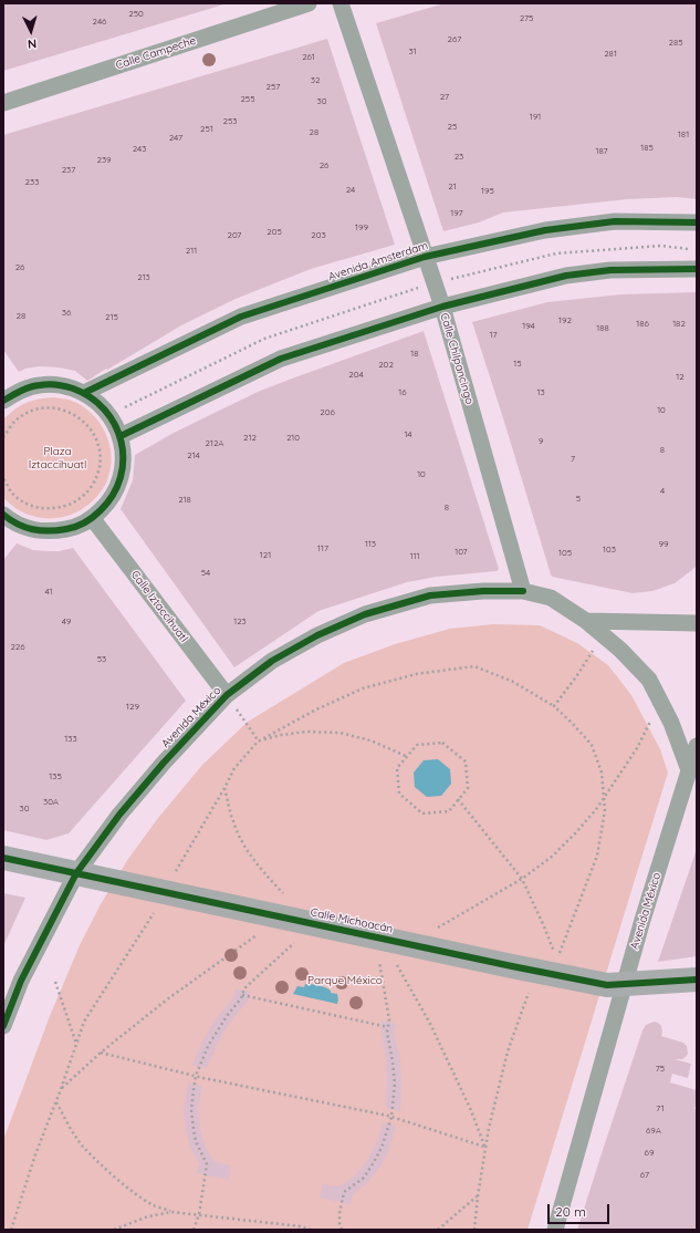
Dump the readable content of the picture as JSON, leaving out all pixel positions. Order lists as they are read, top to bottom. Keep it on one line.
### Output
{"streets":{"street":["Calle Campeche","Avenida Amsterdam","Calle Chilpancingo","Calle Iztaccihuatl","Avenida México","Calle Michoacán"]},"crossings":[["Avenida Amsterdam","Calle Chilpancingo"],["Calle Chilpancingo","Avenida México"],["Calle Iztaccihuatl","Avenida México"],["Avenida México","Calle Michoacán"]],"parks":["Plaza Iztaccihuatl","Parque México"],"house_numbers":["250","275","246","267","285","31","281","261","32","257","27","255","30","191","253","25","251","28","181","247","185","243","187","23","239","26","237","233","21","24","195","197","199","205","207","203","211","26","213","36","28","215","192","186","182","194","188","17","18","15","202","204","12","16","13","10","206","14","212","210","9","212A","8","214","7","10","4","5","218","8","113","99","117","103","107","105","121","111","54","41","49","123","226","53","129","133","135","30A","30","75","71","69A","69","67"],"scale_bar":"20 m","north":"bottom"}
